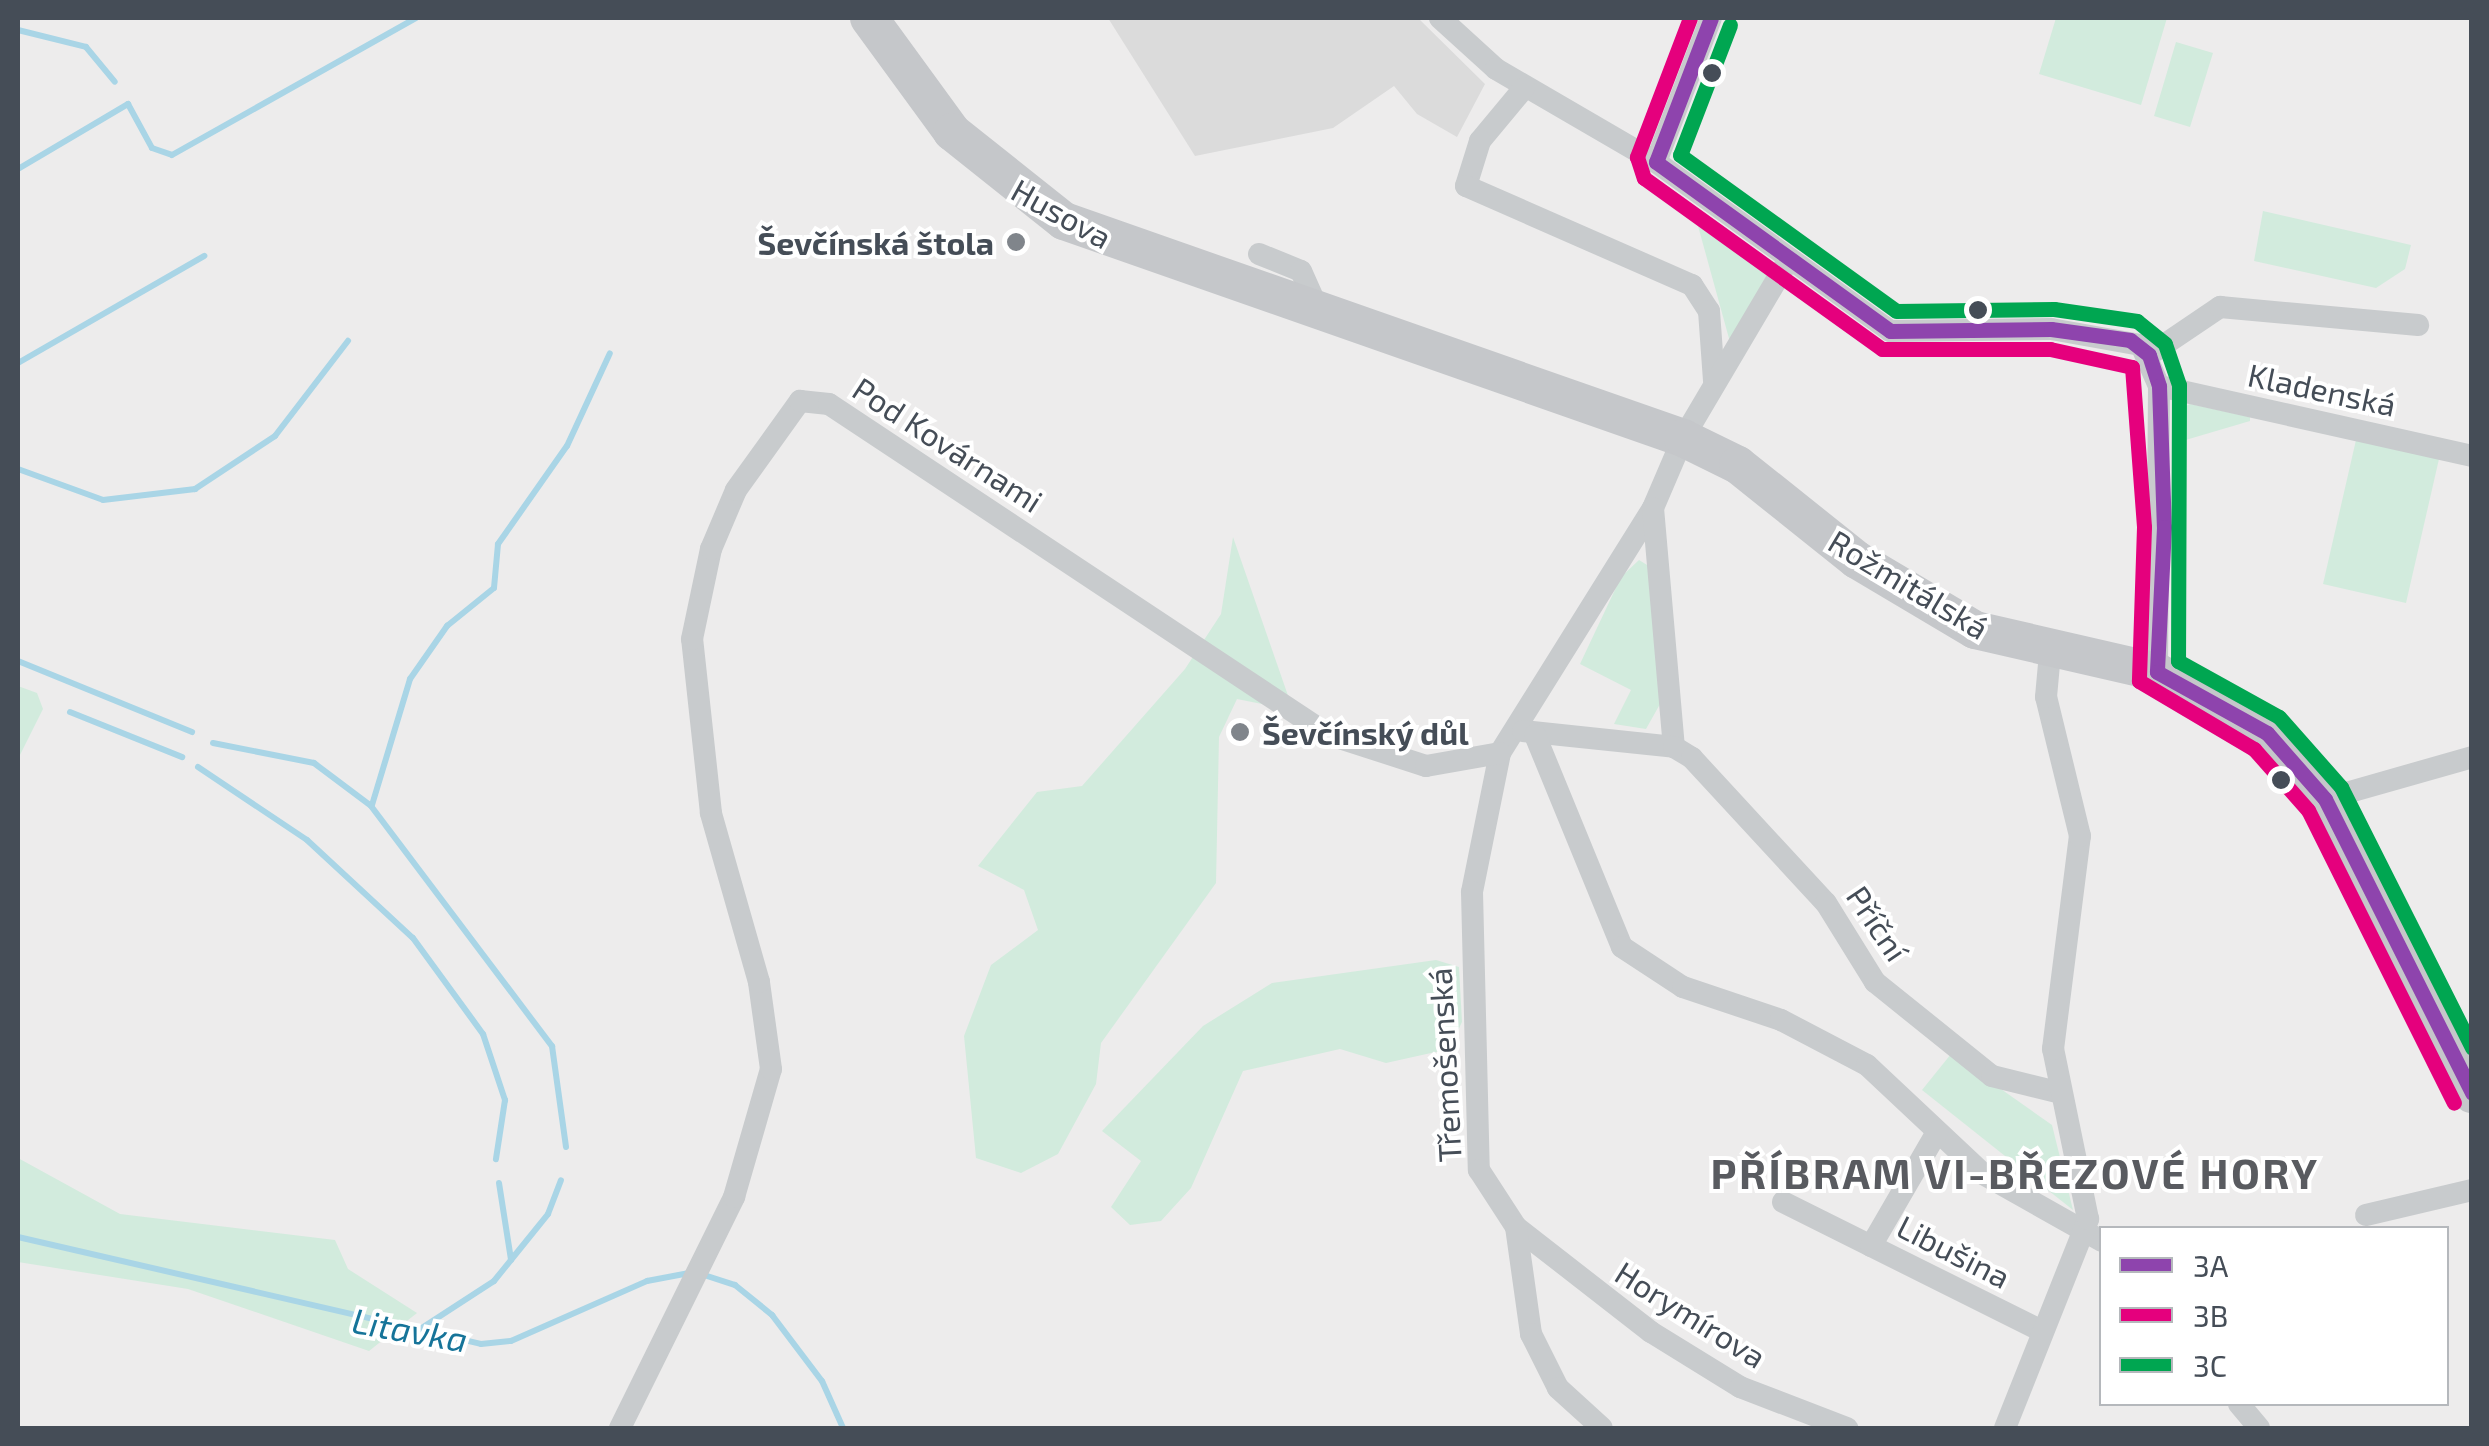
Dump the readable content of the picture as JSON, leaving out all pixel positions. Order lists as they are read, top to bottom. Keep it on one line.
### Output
{"streets":{"main road":["Husova","Rožmitálská"],"street":["Kladenská","Pod Kovárnami","Příční","Třemošenská","Libušina","Horymírova"]},"crossings":[["Husova","Rožmitálská"],["Husova","Třemošenská"],["Pod Kovárnami","Třemošenská"],["Rožmitálská","Třemošenská"],["Třemošenská","Horymírova"]],"districts":["PŘÍBRAM VI-BŘEZOVÉ HORY"],"water":["Litavka"],"places":["Ševčínská štola","Ševčínský důl"],"lines":["transit line 3A","transit line 3B","transit line 3C"],"legend":["3A","3B","3C"]}
